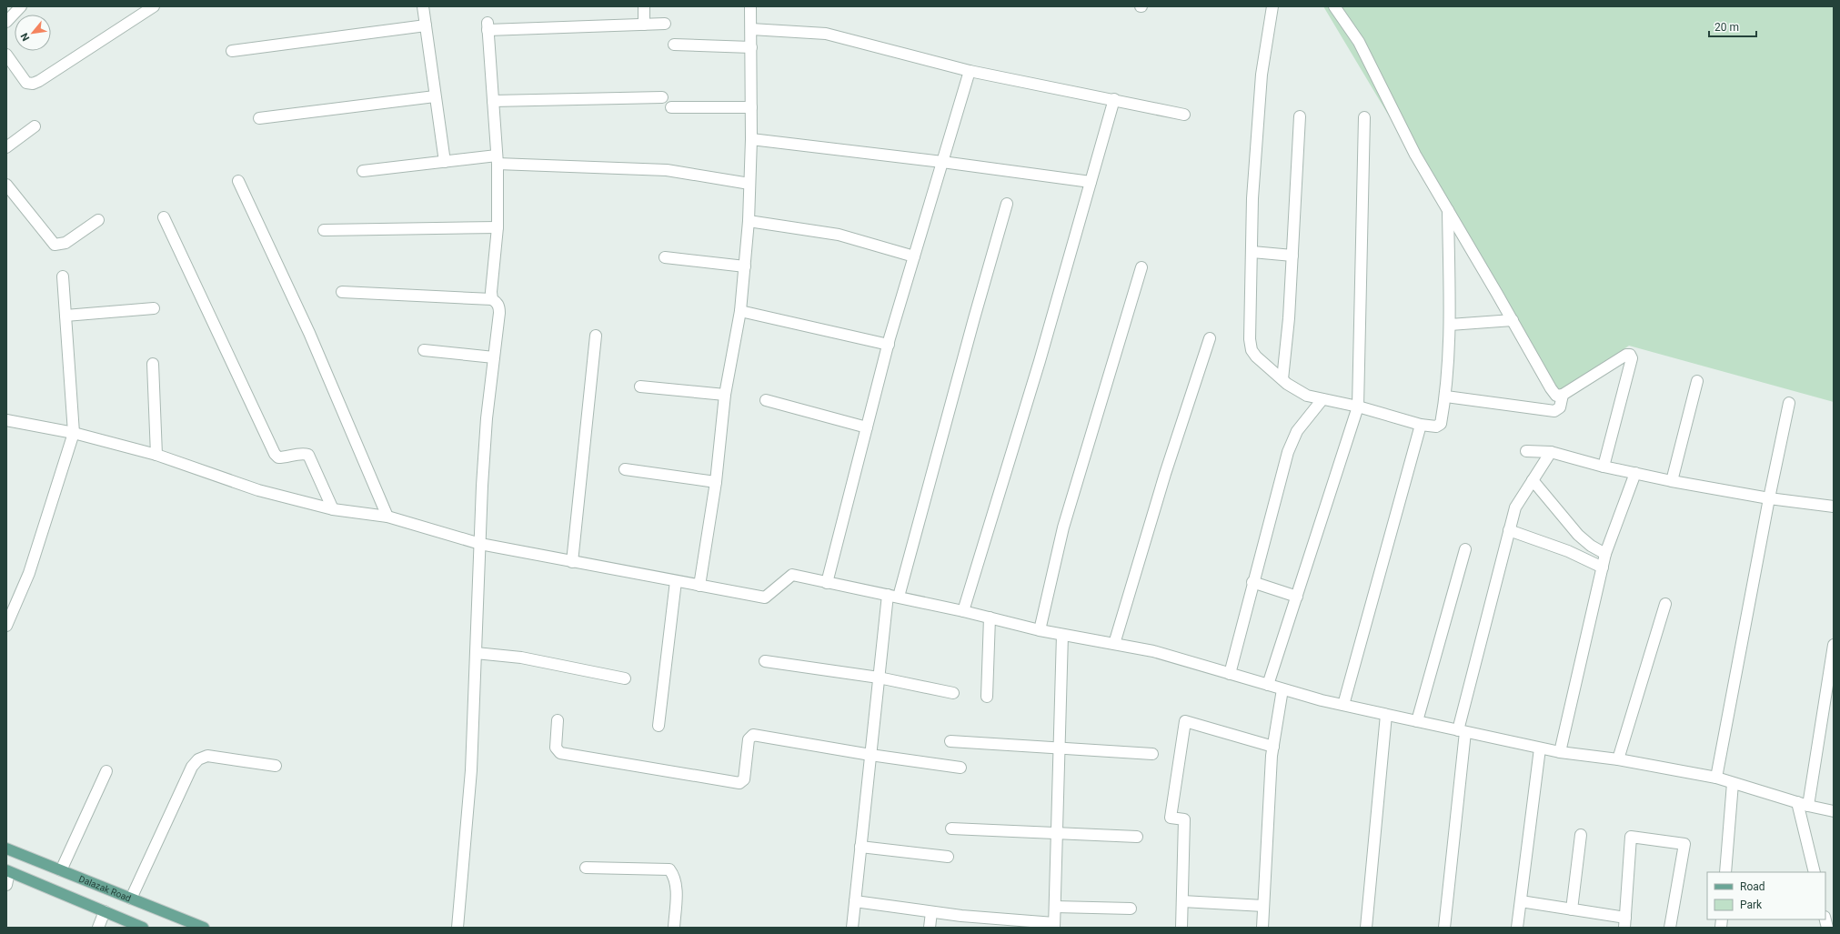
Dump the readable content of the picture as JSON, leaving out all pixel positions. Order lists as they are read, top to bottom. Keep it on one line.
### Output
{"streets":{"main road":["Dalazak Road"]},"legend":["Road","Park"],"scale_bar":"20 m","north":"bottom left"}
